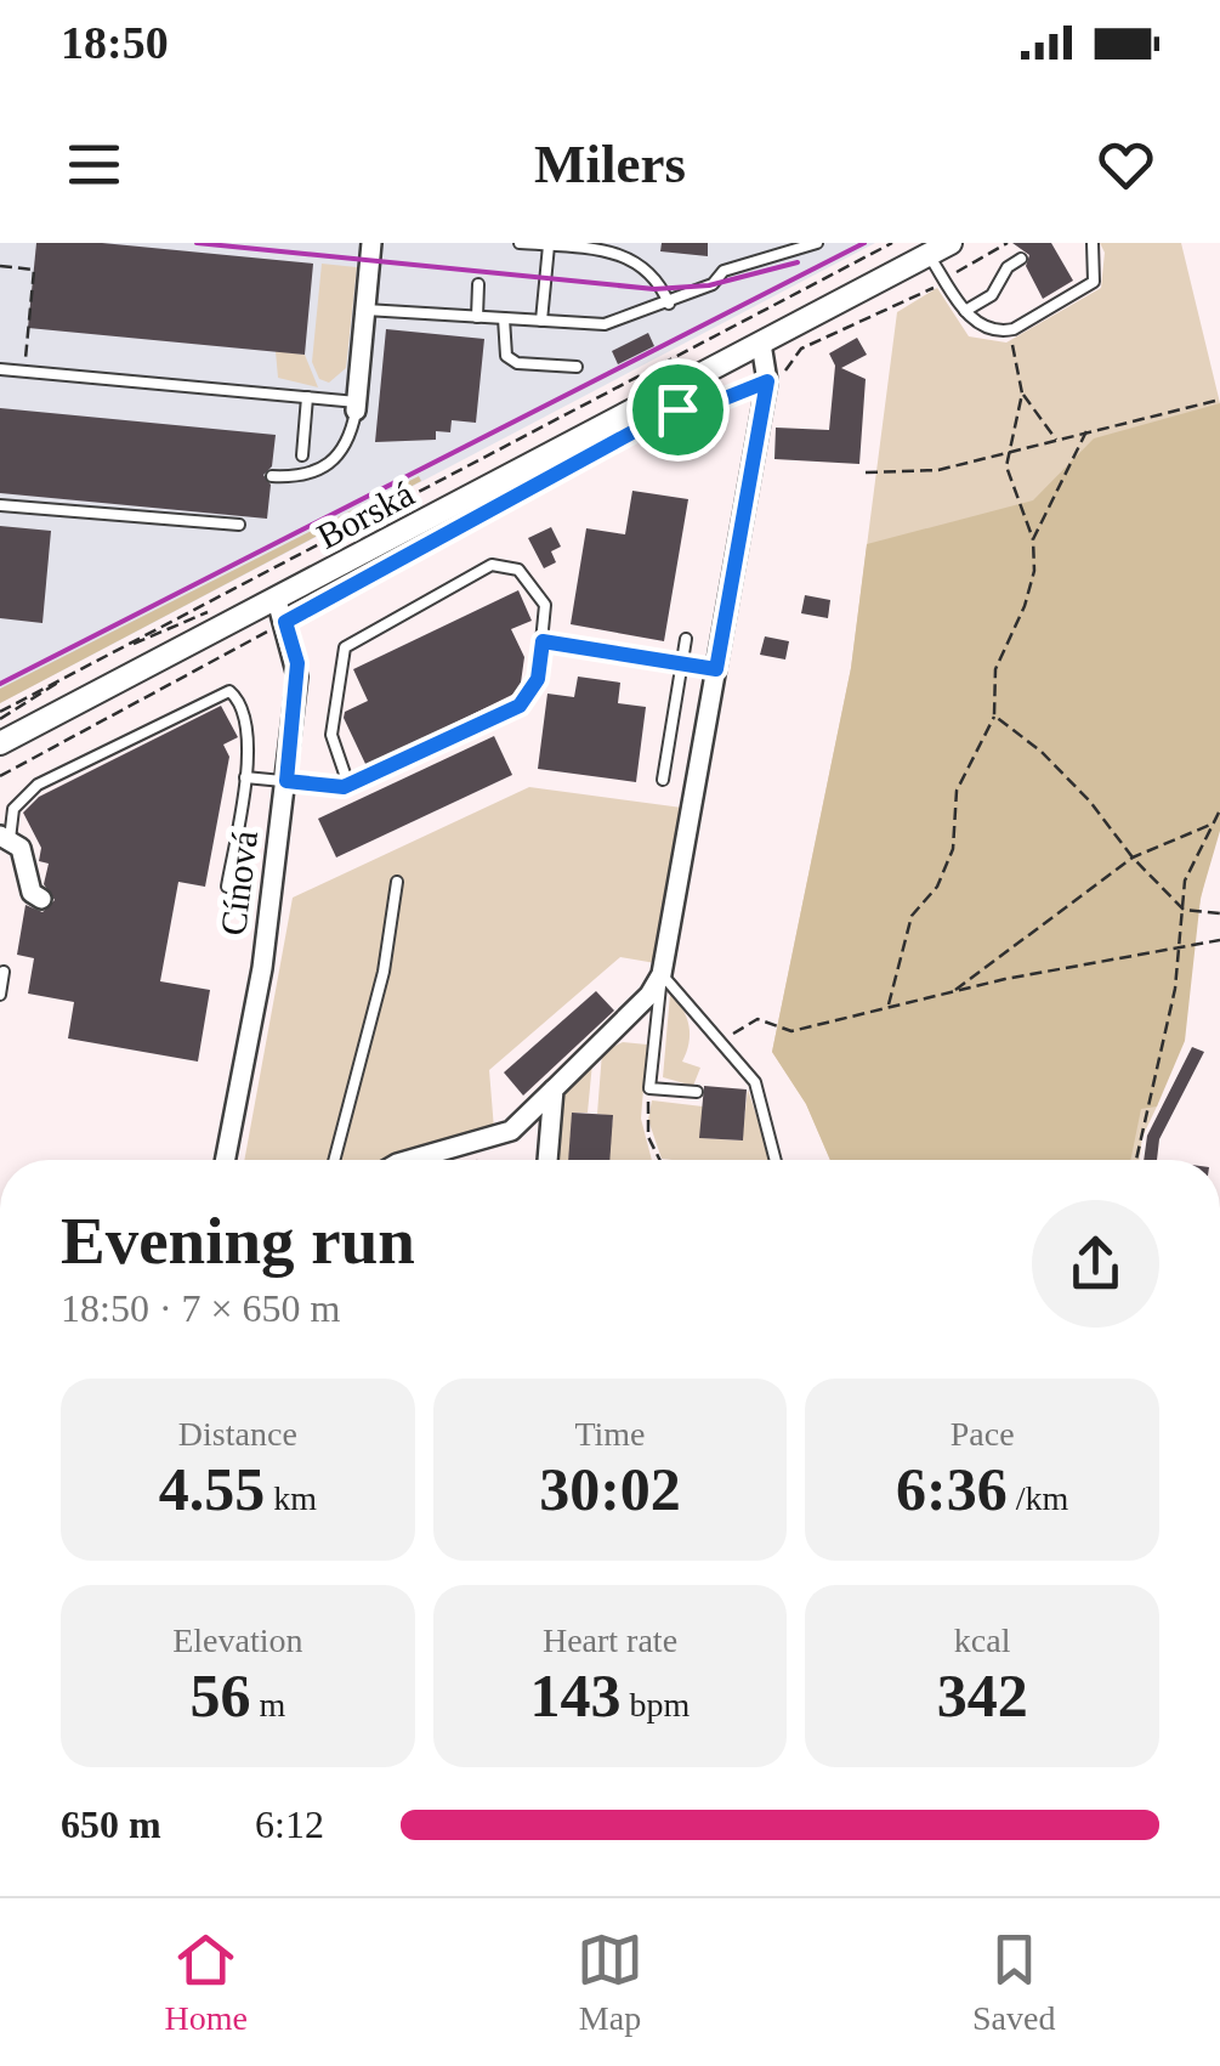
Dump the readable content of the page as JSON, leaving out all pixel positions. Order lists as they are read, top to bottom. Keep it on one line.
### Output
{"streets":{"street":["Borská","Cínová"]},"crossings":[["Borská","Cínová"]],"page":{"status":"18:50","header":"Milers","heading":["Evening run","18:50 · 7 × 650 m"],"stats":[["Distance","4.55 km"],["Time","30:02"],["Pace","6:36 /km"],["Elevation","56 m"],["Heart rate","143 bpm"],["kcal","342"]],"list":[{"name":"650 m","note":"6:12"}],"tabs":["Home","Map","Saved"]}}
